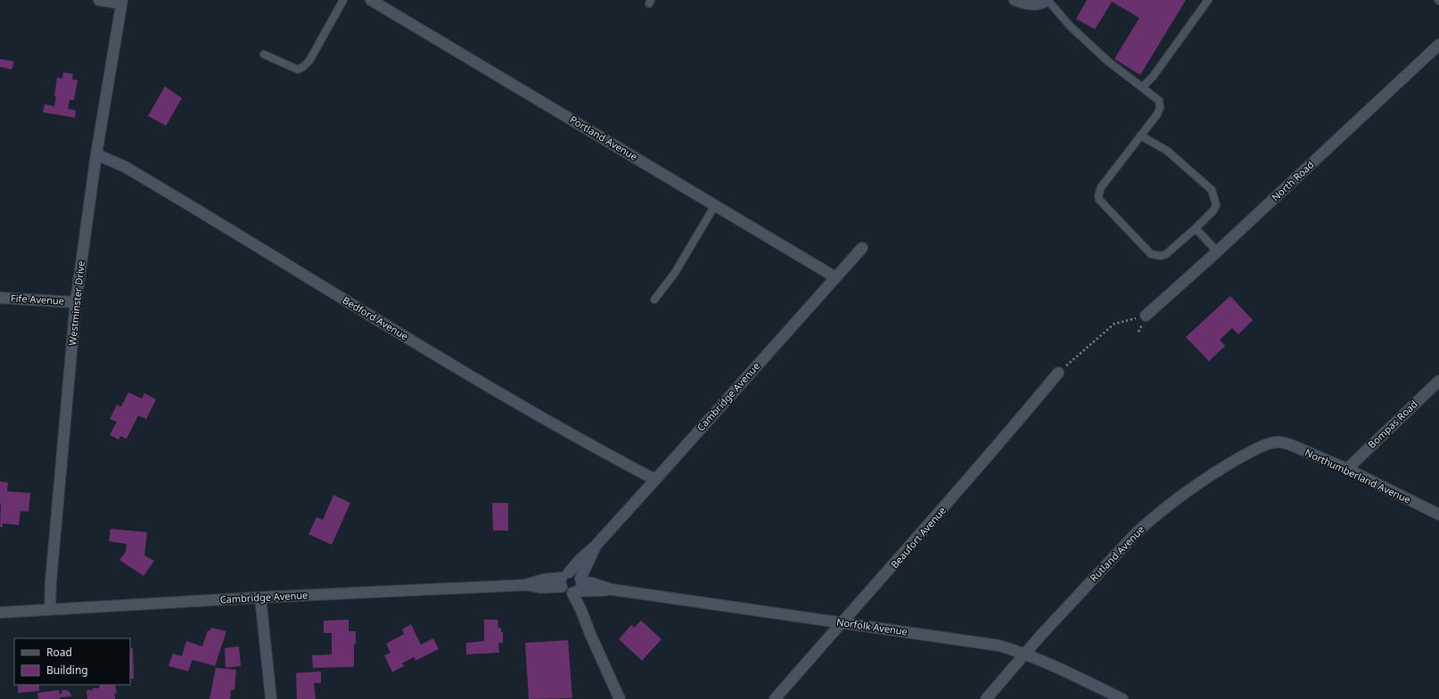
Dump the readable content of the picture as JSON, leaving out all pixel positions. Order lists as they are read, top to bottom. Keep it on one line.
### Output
{"streets":{"street":["Portland Avenue","North Road","Fife Avenue","Westminster Drive","Bedford Avenue","Cambridge Avenue","Bompas Road","Northumberland Avenue","Beaufort Avenue","Rutland Avenue","Norfolk Avenue"]},"crossings":[["Portland Avenue","Cambridge Avenue"],["Fife Avenue","Westminster Drive"],["Westminster Drive","Bedford Avenue"],["Westminster Drive","Cambridge Avenue"],["Bedford Avenue","Cambridge Avenue"],["Cambridge Avenue","Norfolk Avenue"],["Bompas Road","Northumberland Avenue"],["Northumberland Avenue","Rutland Avenue"],["Beaufort Avenue","Norfolk Avenue"],["Rutland Avenue","Norfolk Avenue"]],"legend":["Road","Building"]}
